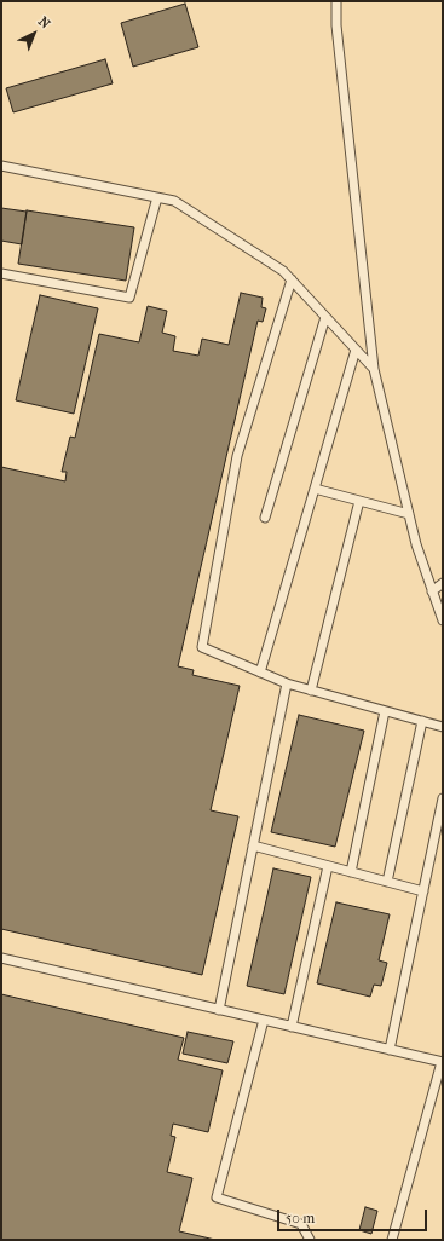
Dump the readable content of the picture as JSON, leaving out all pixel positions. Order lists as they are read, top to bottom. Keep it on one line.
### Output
{"scale_bar":"50 m","north":"top right"}
